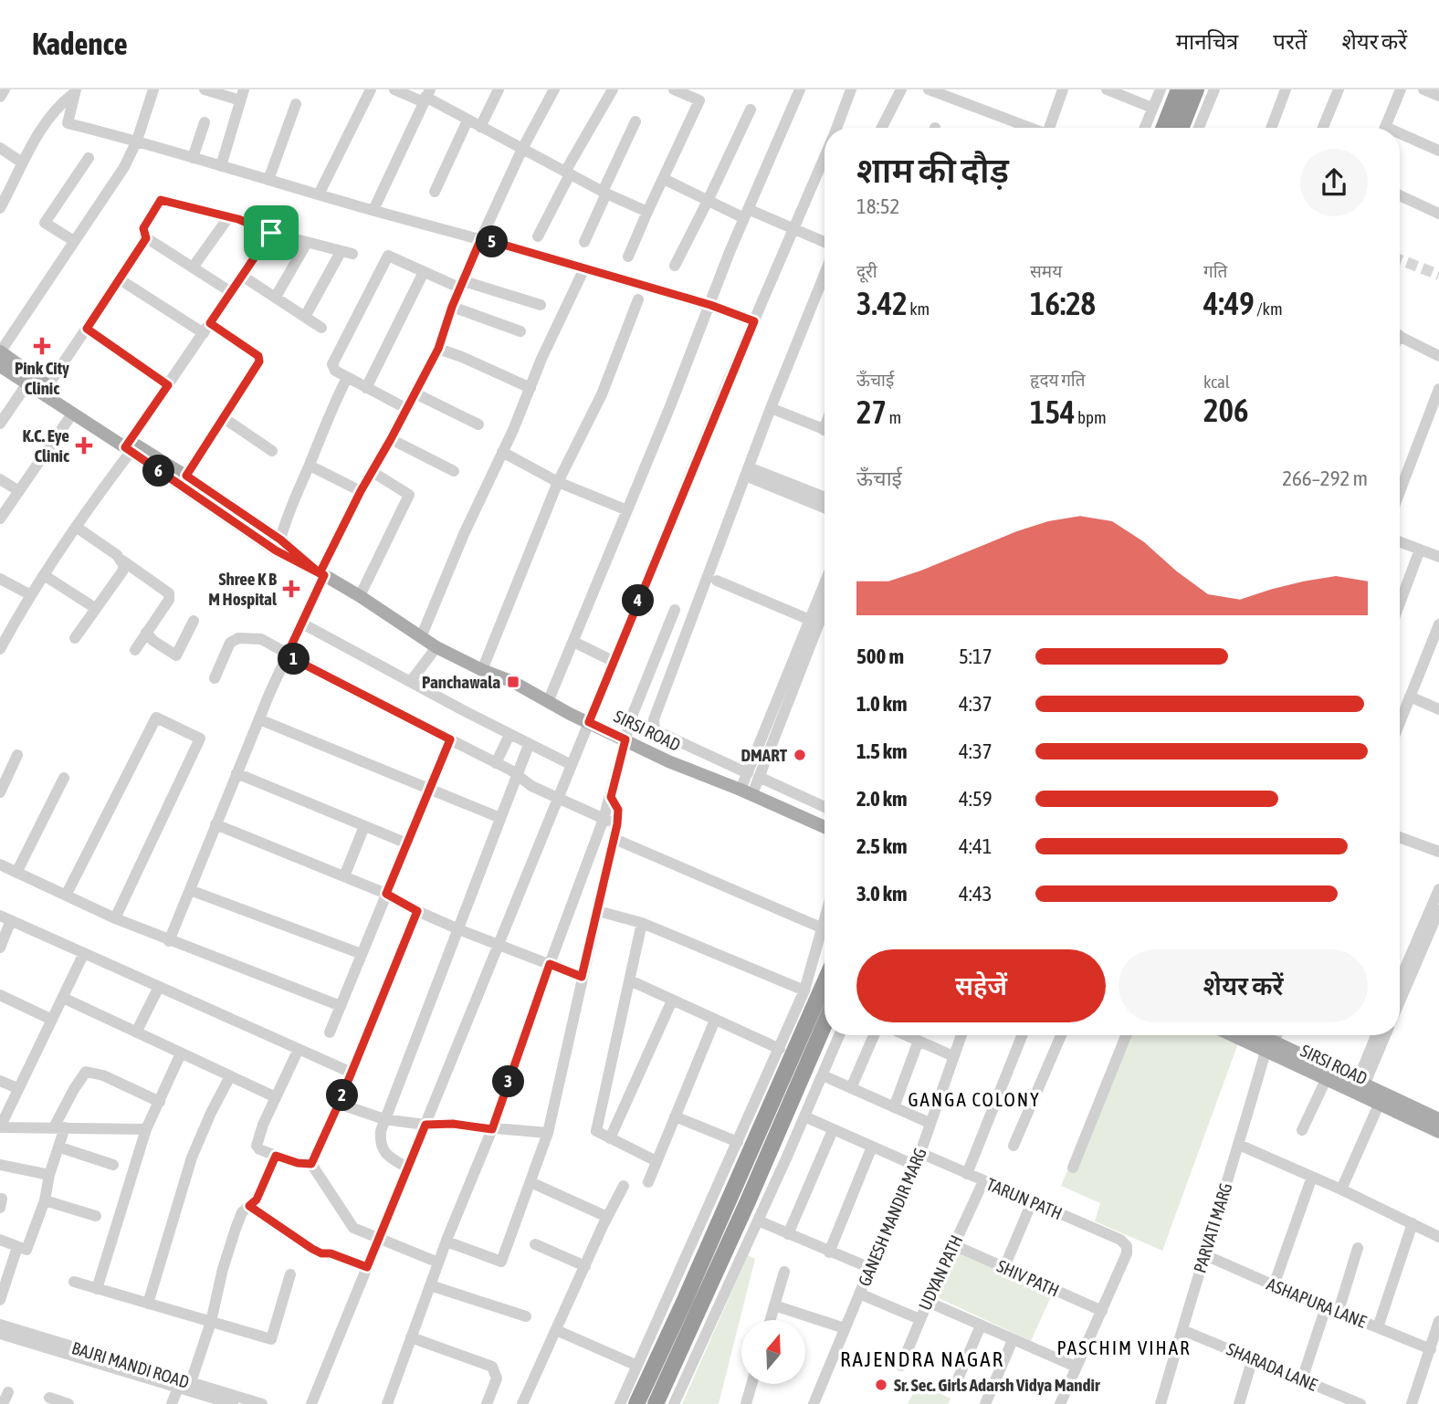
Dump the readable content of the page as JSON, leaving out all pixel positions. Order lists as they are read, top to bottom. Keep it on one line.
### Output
{"streets":{"main road":["SIRSI ROAD"],"street":["TARUN PATH","GANESH MANDIR MARG","PARVATI MARG","UDYAN PATH","SHIV PATH","ASHAPURA LANE","BAJRI MANDI ROAD","SHARADA LANE"]},"crossings":[["SIRSI ROAD","PARVATI MARG"],["TARUN PATH","GANESH MANDIR MARG"],["TARUN PATH","UDYAN PATH"],["TARUN PATH","SHIV PATH"],["PARVATI MARG","ASHAPURA LANE"],["PARVATI MARG","SHARADA LANE"],["UDYAN PATH","SHIV PATH"]],"districts":["GANGA COLONY","PASCHIM VIHAR","RAJENDRA NAGAR"],"places":{"health":["Pink City Clinic","K.C. Eye Clinic","Shree K B M Hospital"],"transit":["Panchawala"],"other":["DMART","Sr. Sec. Girls Adarsh Vidya Mandir"]},"north":"top","page":{"header":"Kadence","nav":["मानचित्र","परतें","शेयर करें"],"heading":["शाम की दौड़","18:52"],"pins":["5","6","4","1","3","2"],"stats":[["दूरी","3.42 km"],["समय","16:28"],["गति","4:49 /km"],["ऊँचाई","27 m"],["हृदय गति","154 bpm"],["kcal","206"]],"chart":["ऊँचाई","266–292 m"],"list":[{"name":"500 m","note":"5:17"},{"name":"1.0 km","note":"4:37"},{"name":"1.5 km","note":"4:37"},{"name":"2.0 km","note":"4:59"},{"name":"2.5 km","note":"4:41"},{"name":"3.0 km","note":"4:43"}],"buttons":["सहेजें","शेयर करें"]}}
